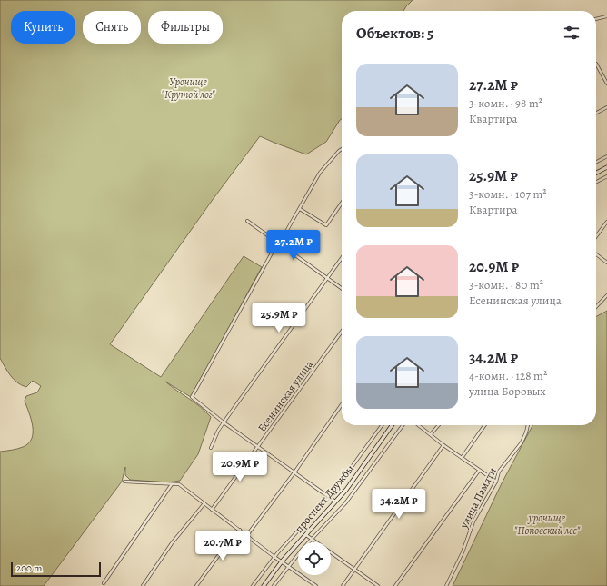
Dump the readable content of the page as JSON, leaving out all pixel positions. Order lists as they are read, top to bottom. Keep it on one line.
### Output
{"streets":{"main road":["проспект Дружбы"],"street":["Есенинская улица","улица Памяти"]},"parks":["Урочище \"Крутой лог\"","урочище \"Поповский лес\""],"scale_bar":"200 m","page":{"chip":["Купить","Снять","Фильтры"],"heading":"Объектов: 5","list":[{"name":"27.2M ₽","note":"3-комн. · 98 m² · Квартира"},{"name":"25.9M ₽","note":"3-комн. · 107 m² · Квартира"},{"name":"20.9M ₽","note":"3-комн. · 80 m² · Есенинская улица"},{"name":"34.2M ₽","note":"4-комн. · 128 m² · улица Боровых"}],"price":["27.2M ₽","25.9M ₽","20.9M ₽","34.2M ₽","20.7M ₽"],"scale":"200 m"}}
